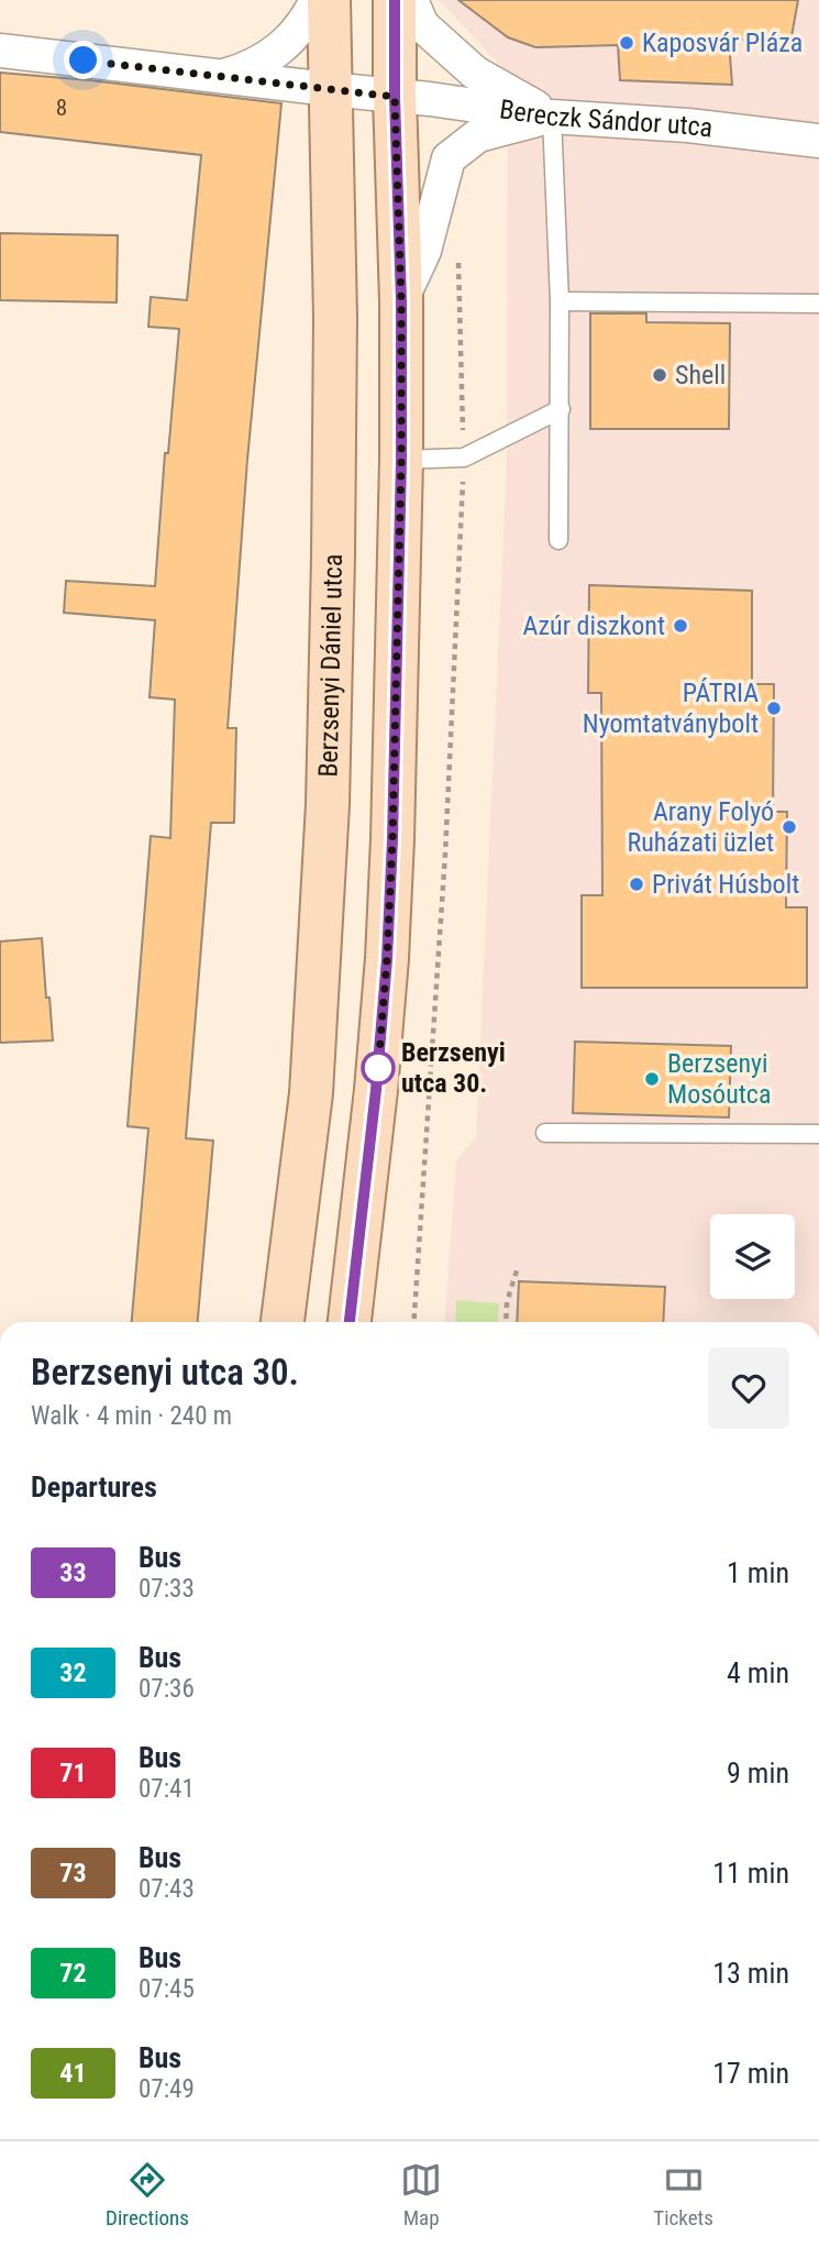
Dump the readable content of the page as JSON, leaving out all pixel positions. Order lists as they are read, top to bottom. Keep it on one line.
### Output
{"streets":{"main road":["Berzsenyi Dániel utca"],"street":["Bereczk Sándor utca"]},"crossings":[["Bereczk Sándor utca","Berzsenyi Dániel utca"]],"places":["Kaposvár Pláza","Shell","Azúr diszkont","PÁTRIA Nyomtatványbolt","Arany Folyó Ruházati üzlet","Privát Húsbolt","Berzsenyi utca 30.","Berzsenyi Mosóutca"],"lines":["bus line 33"],"house_numbers":["8"],"page":{"heading":[["Berzsenyi utca 30.","Walk · 4 min · 240 m"],"Departures"],"list":[{"mark":"33","name":"Bus","note":"07:33","value":"1 min"},{"mark":"32","name":"Bus","note":"07:36","value":"4 min"},{"mark":"71","name":"Bus","note":"07:41","value":"9 min"},{"mark":"73","name":"Bus","note":"07:43","value":"11 min"},{"mark":"72","name":"Bus","note":"07:45","value":"13 min"},{"mark":"41","name":"Bus","note":"07:49","value":"17 min"}],"tabs":["Directions","Map","Tickets"]}}
